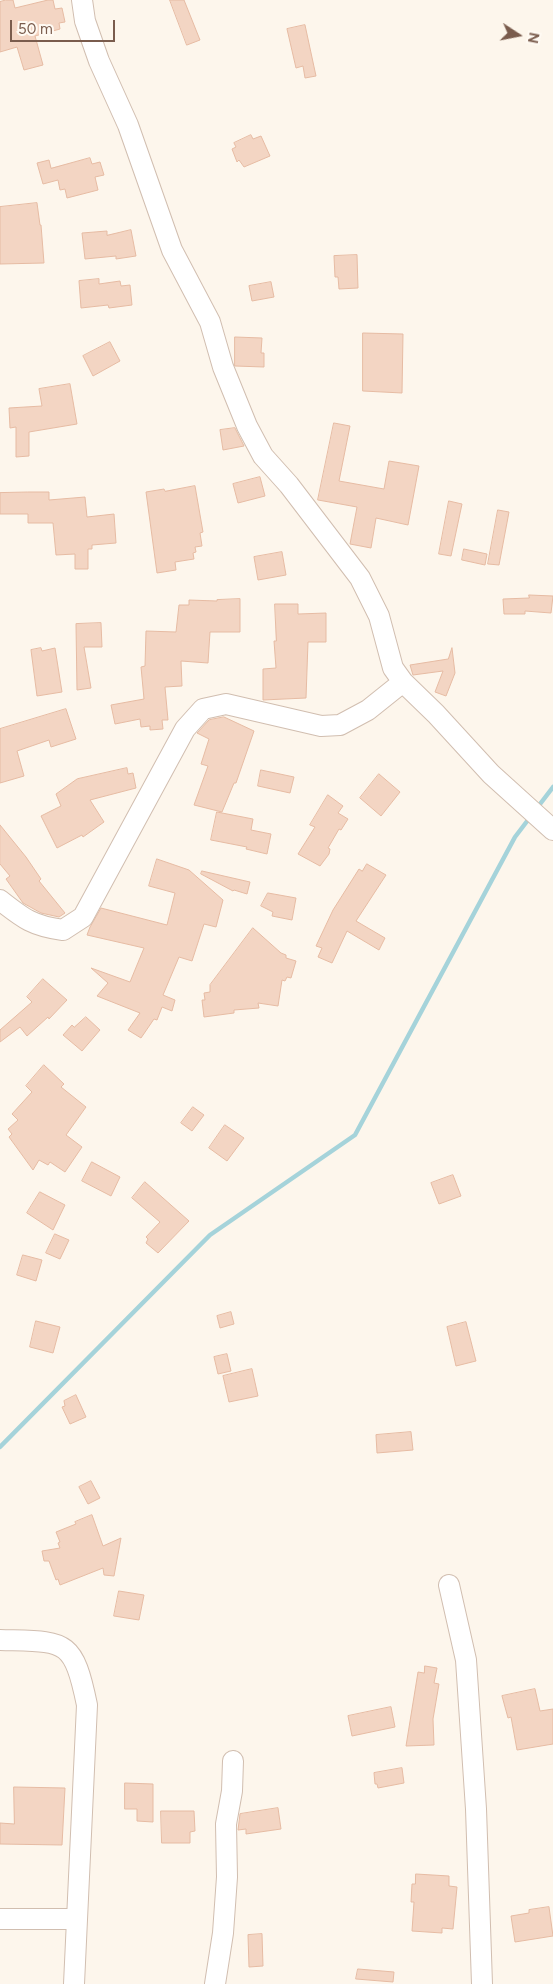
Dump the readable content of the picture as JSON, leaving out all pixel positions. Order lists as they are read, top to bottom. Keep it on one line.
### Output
{"scale_bar":"50 m","north":"right"}
